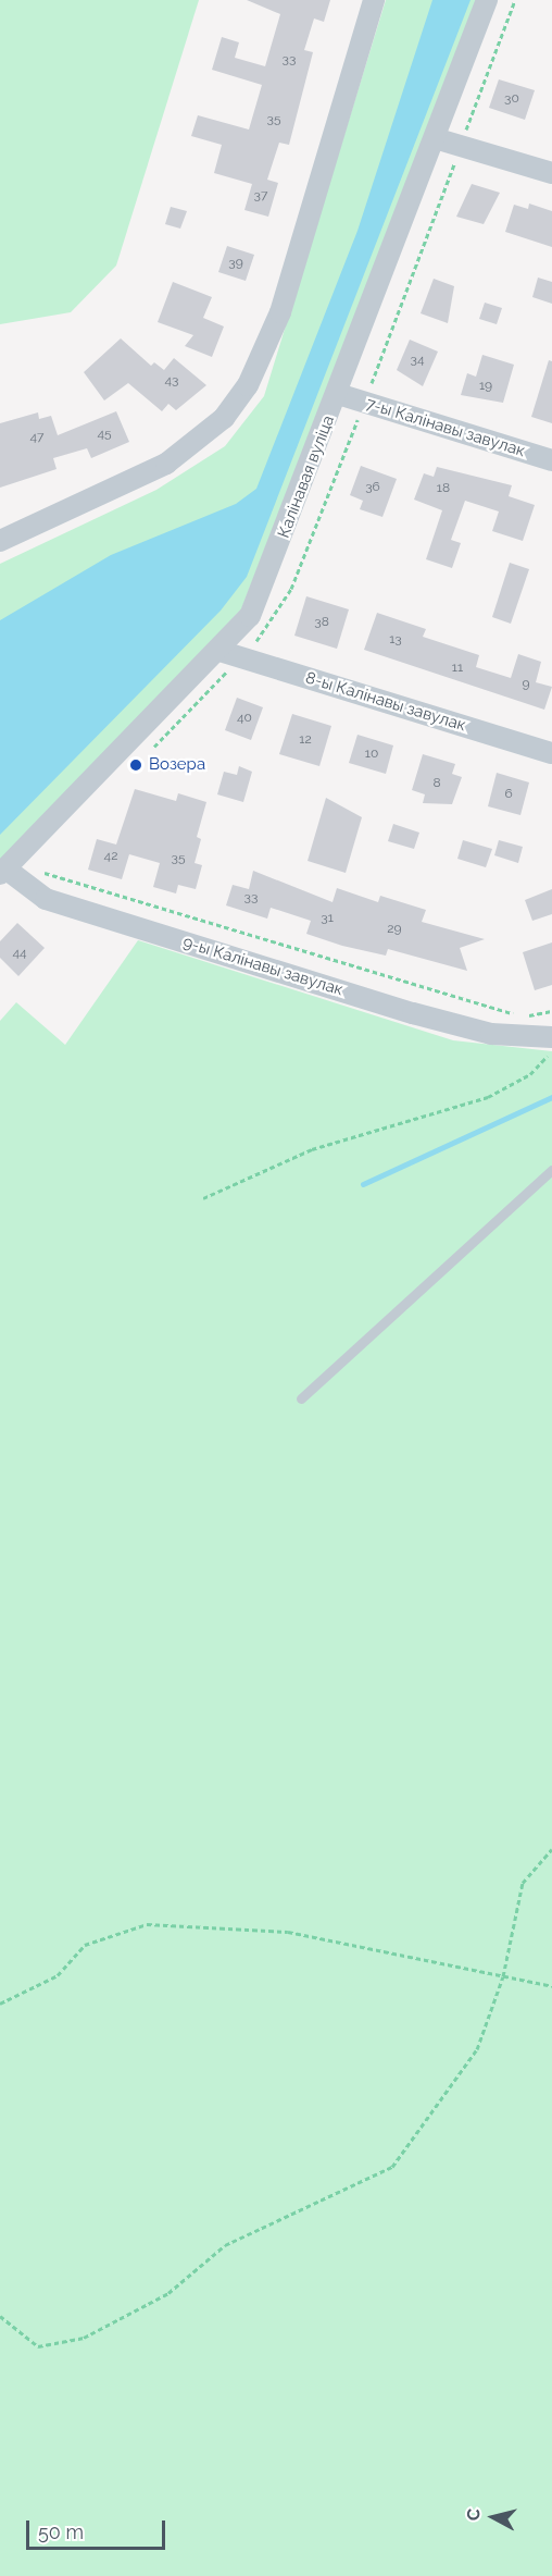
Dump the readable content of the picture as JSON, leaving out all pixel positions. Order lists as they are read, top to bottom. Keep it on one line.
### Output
{"streets":{"street":["7-ы Калінавы завулак","Калінавая вуліца","8-ы Калінавы завулак","9-ы Калінавы завулак"]},"crossings":[["7-ы Калінавы завулак","Калінавая вуліца"],["Калінавая вуліца","8-ы Калінавы завулак"],["Калінавая вуліца","9-ы Калінавы завулак"]],"places":["Возера"],"house_numbers":["33","30","35","37","39","34","43","19","45","47","36","18","38","13","11","9","40","12","10","8","6","42","35","33","31","29","44"],"scale_bar":"50 m","north":"left"}
